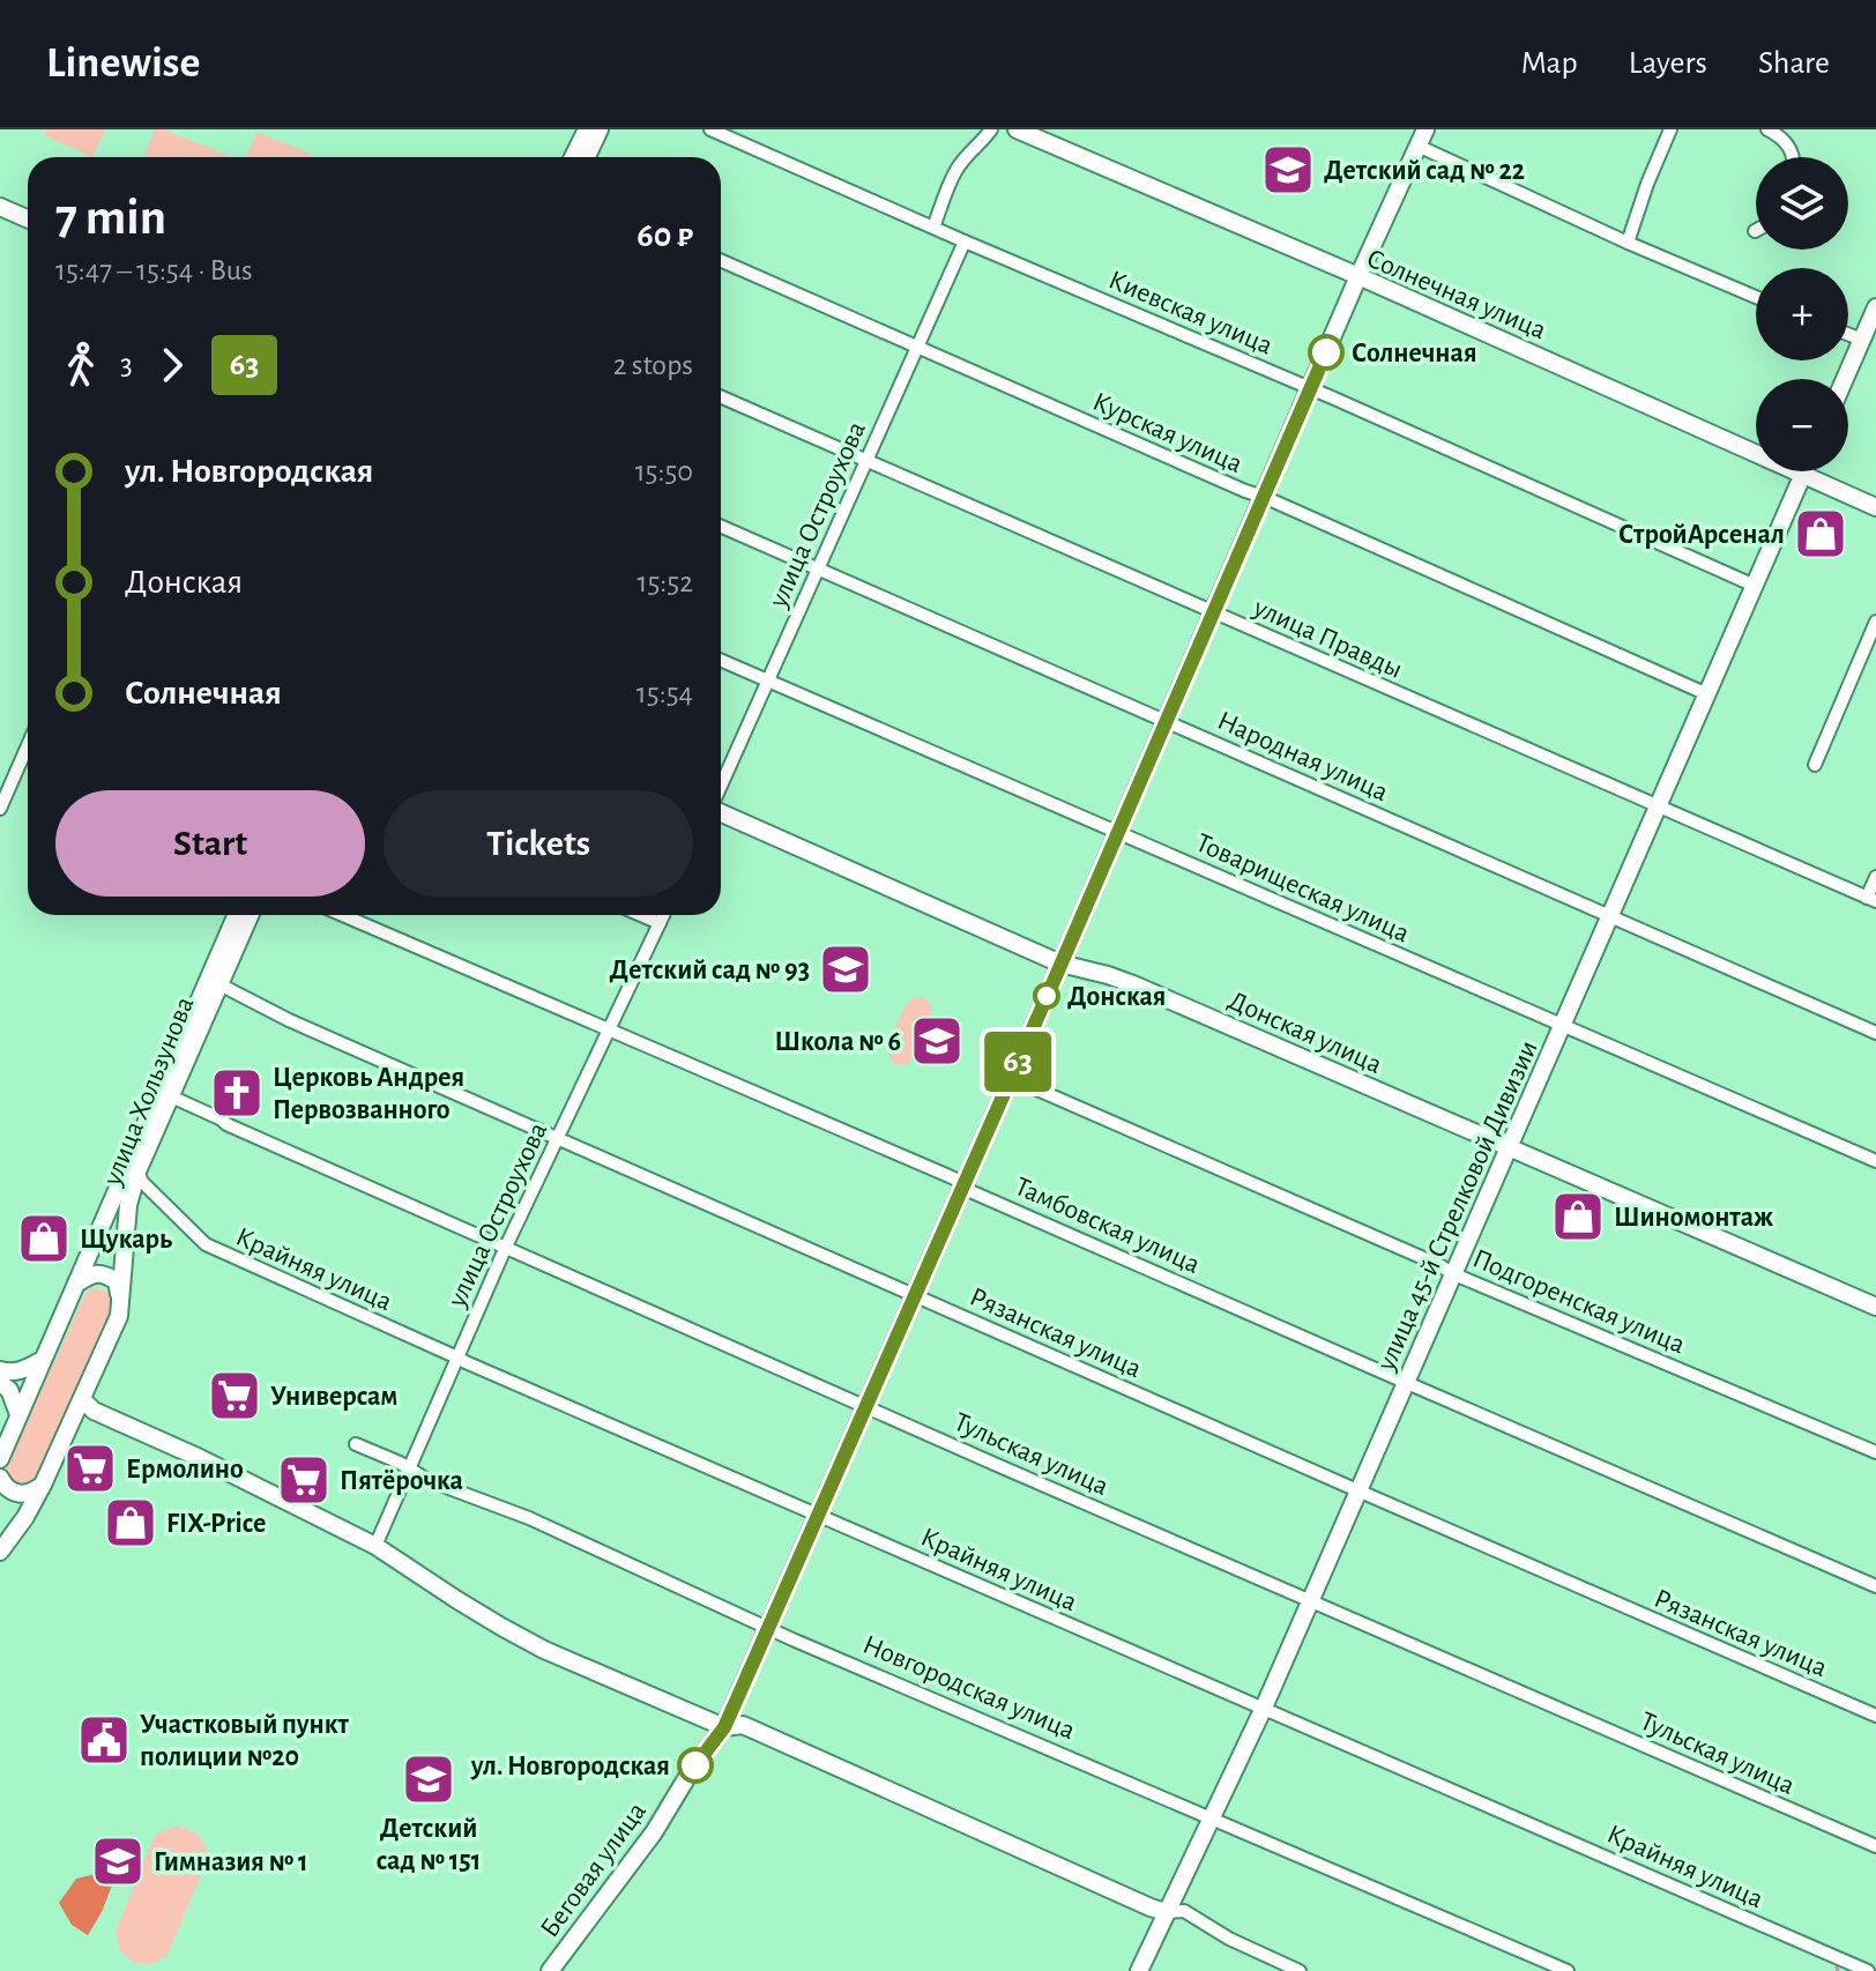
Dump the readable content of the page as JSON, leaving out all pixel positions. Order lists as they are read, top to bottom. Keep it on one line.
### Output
{"streets":{"street":["Солнечная улица","Киевская улица","Курская улица","улица Остроухова","улица Правды","Народная улица","Товарищеская улица","Донская улица","улица Хользунова","улица 45-й Стрелковой Дивизии","Тамбовская улица","Крайняя улица","Подгоренская улица","Рязанская улица","Тульская улица","Новгородская улица","Беговая улица"]},"crossings":[["Солнечная улица","улица 45-й Стрелковой Дивизии"],["Солнечная улица","Беговая улица"],["Киевская улица","улица Остроухова"],["Киевская улица","улица 45-й Стрелковой Дивизии"],["Киевская улица","Беговая улица"],["Курская улица","улица Остроухова"],["Курская улица","улица 45-й Стрелковой Дивизии"],["Курская улица","Беговая улица"],["улица Остроухова","улица Правды"],["улица Остроухова","Народная улица"],["улица Остроухова","Товарищеская улица"],["улица Остроухова","Тамбовская улица"],["улица Остроухова","Крайняя улица"],["улица Остроухова","Рязанская улица"],["улица Остроухова","Тульская улица"],["улица Остроухова","Новгородская улица"],["улица Правды","улица 45-й Стрелковой Дивизии"],["улица Правды","Беговая улица"],["Народная улица","улица 45-й Стрелковой Дивизии"],["Народная улица","Беговая улица"],["Товарищеская улица","улица 45-й Стрелковой Дивизии"],["Товарищеская улица","Беговая улица"],["Донская улица","улица 45-й Стрелковой Дивизии"],["Донская улица","Беговая улица"],["улица Хользунова","Крайняя улица"],["улица Хользунова","Рязанская улица"],["улица Хользунова","Тульская улица"],["улица 45-й Стрелковой Дивизии","Тамбовская улица"],["улица 45-й Стрелковой Дивизии","Крайняя улица"],["улица 45-й Стрелковой Дивизии","Подгоренская улица"],["улица 45-й Стрелковой Дивизии","Рязанская улица"],["улица 45-й Стрелковой Дивизии","Тульская улица"],["улица 45-й Стрелковой Дивизии","Новгородская улица"],["Тамбовская улица","Беговая улица"],["Крайняя улица","Беговая улица"],["Подгоренская улица","Беговая улица"],["Рязанская улица","Беговая улица"],["Тульская улица","Беговая улица"],["Новгородская улица","Беговая улица"]],"places":{"school or university":["Детский сад № 22","Детский сад № 93","Школа № 6","Детский сад № 151","Гимназия № 1"],"other":["Солнечная","Донская","ул. Новгородская"],"shop":["СтройАрсенал","Шиномонтаж","Щукарь","FIX-Price"],"church":["Церковь Андрея Первозванного"],"supermarket":["Универсам","Ермолино","Пятёрочка"],"public building":["Участковый пункт полиции №20"]},"lines":["bus line 63"],"page":{"header":"Linewise","nav":["Map","Layers","Share"],"on_map":"63","map_buttons":["+","−"],"heading":["7 min","15:47 – 15:54 · Bus","60 ₽"],"legs":["3","63","2 stops"],"list":[{"name":"ул. Новгородская","value":"15:50"},{"name":"Донская","value":"15:52"},{"name":"Солнечная","value":"15:54"}],"buttons":["Start","Tickets"]}}
